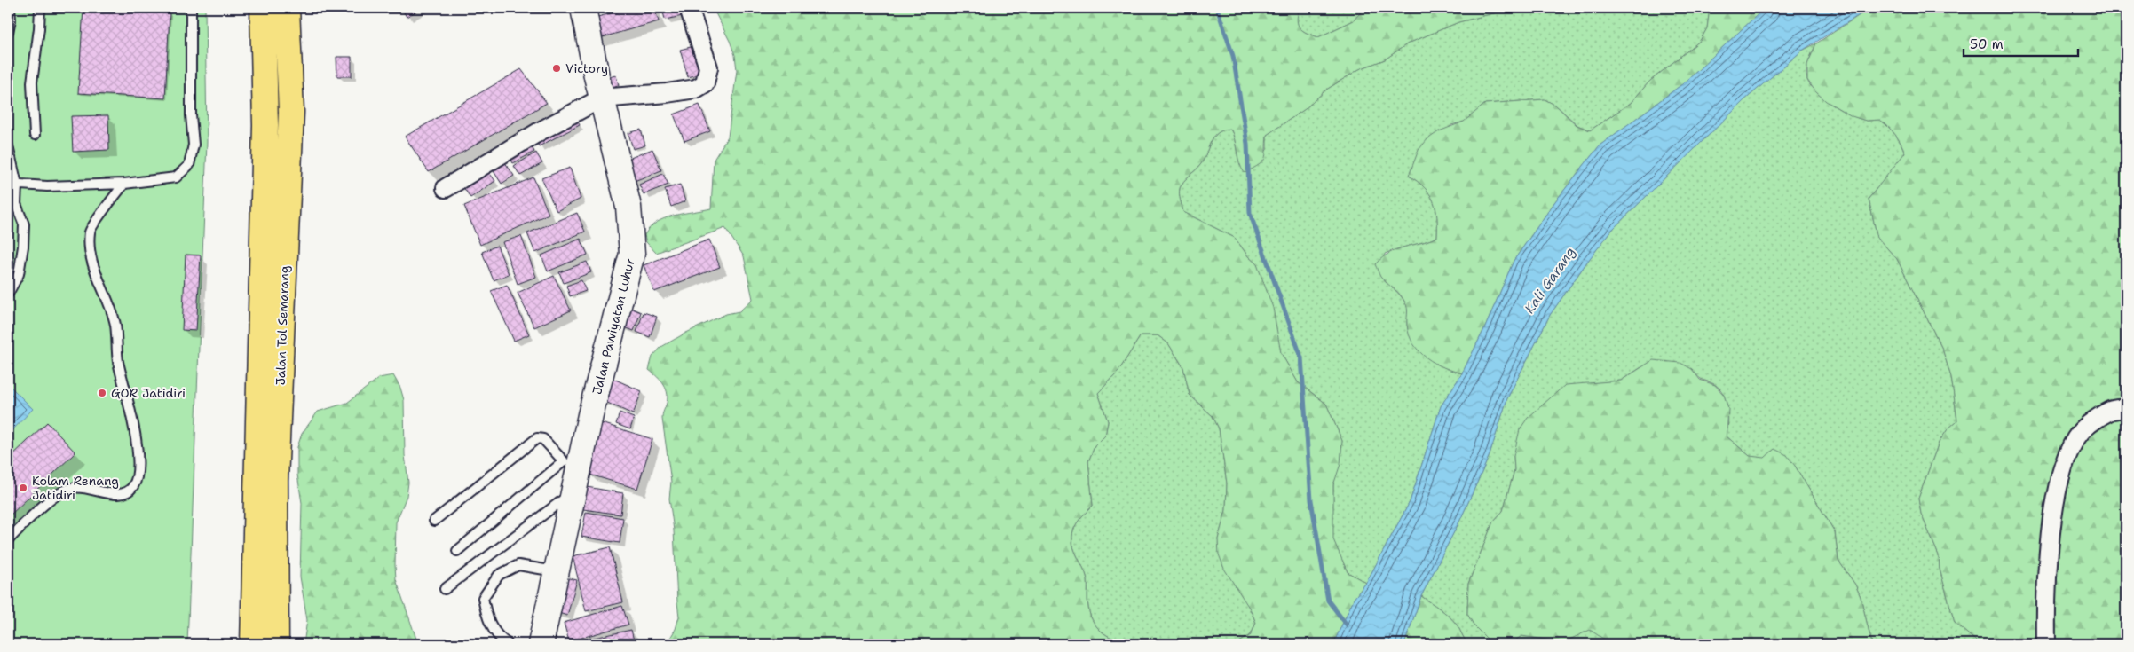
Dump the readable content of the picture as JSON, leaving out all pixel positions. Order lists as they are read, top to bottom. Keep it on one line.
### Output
{"streets":{"highway":["Jalan Tol Semarang"],"main road":["Jalan Pawiyatan Luhur"]},"water":["Kali Garang"],"places":["Victory","GOR Jatidiri","Kolam Renang Jatidiri"],"scale_bar":"50 m"}
